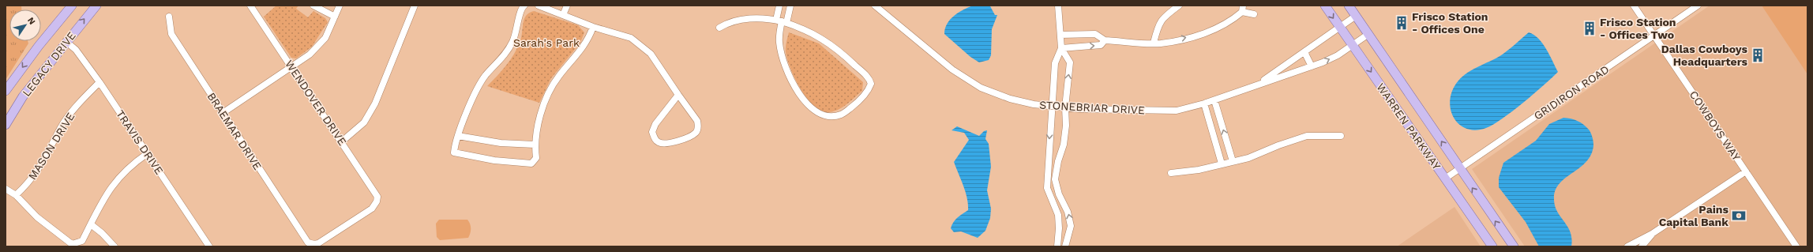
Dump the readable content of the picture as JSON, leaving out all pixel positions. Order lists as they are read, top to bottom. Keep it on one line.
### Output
{"streets":{"main road":["LEGACY DRIVE","WARREN PARKWAY"],"street":["GRIDIRON ROAD","WENDOVER DRIVE","STONEBRIAR DRIVE","COWBOYS WAY","BRAEMAR DRIVE","TRAVIS DRIVE","MASON DRIVE"]},"crossings":[["LEGACY DRIVE","TRAVIS DRIVE"],["GRIDIRON ROAD","COWBOYS WAY"],["GRIDIRON ROAD","WARREN PARKWAY"],["WENDOVER DRIVE","BRAEMAR DRIVE"],["STONEBRIAR DRIVE","WARREN PARKWAY"],["TRAVIS DRIVE","MASON DRIVE"]],"parks":["Sarah's Park"],"places":{"building":["Frisco Station - Offices One","Frisco Station - Offices Two","Dallas Cowboys Headquarters"],"bank":["Pains Capital Bank"]},"north":"top right"}
